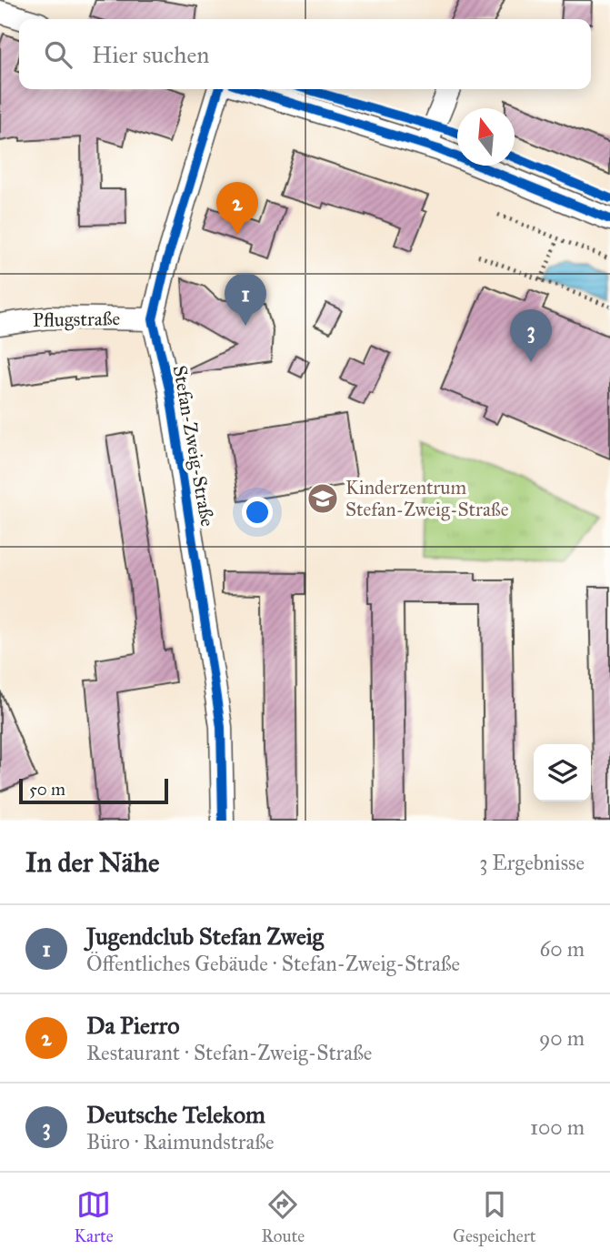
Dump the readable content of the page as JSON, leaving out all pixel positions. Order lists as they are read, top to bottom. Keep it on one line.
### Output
{"streets":{"street":["Pflugstraße","Stefan-Zweig-Straße"]},"crossings":[["Pflugstraße","Stefan-Zweig-Straße"]],"places":{"school or university":["Kinderzentrum Stefan-Zweig-Straße"]},"scale_bar":"50 m","north":"top","page":{"search":"Hier suchen","pins":["2","1","3"],"scale":"50 m","heading":["In der Nähe","3 Ergebnisse"],"list":[{"mark":"1","name":"Jugendclub Stefan Zweig","note":"Öffentliches Gebäude · Stefan-Zweig-Straße","value":"60 m"},{"mark":"2","name":"Da Pierro","note":"Restaurant · Stefan-Zweig-Straße","value":"90 m"},{"mark":"3","name":"Deutsche Telekom","note":"Büro · Raimundstraße","value":"100 m"}],"nav":["Karte","Route","Gespeichert"]}}
